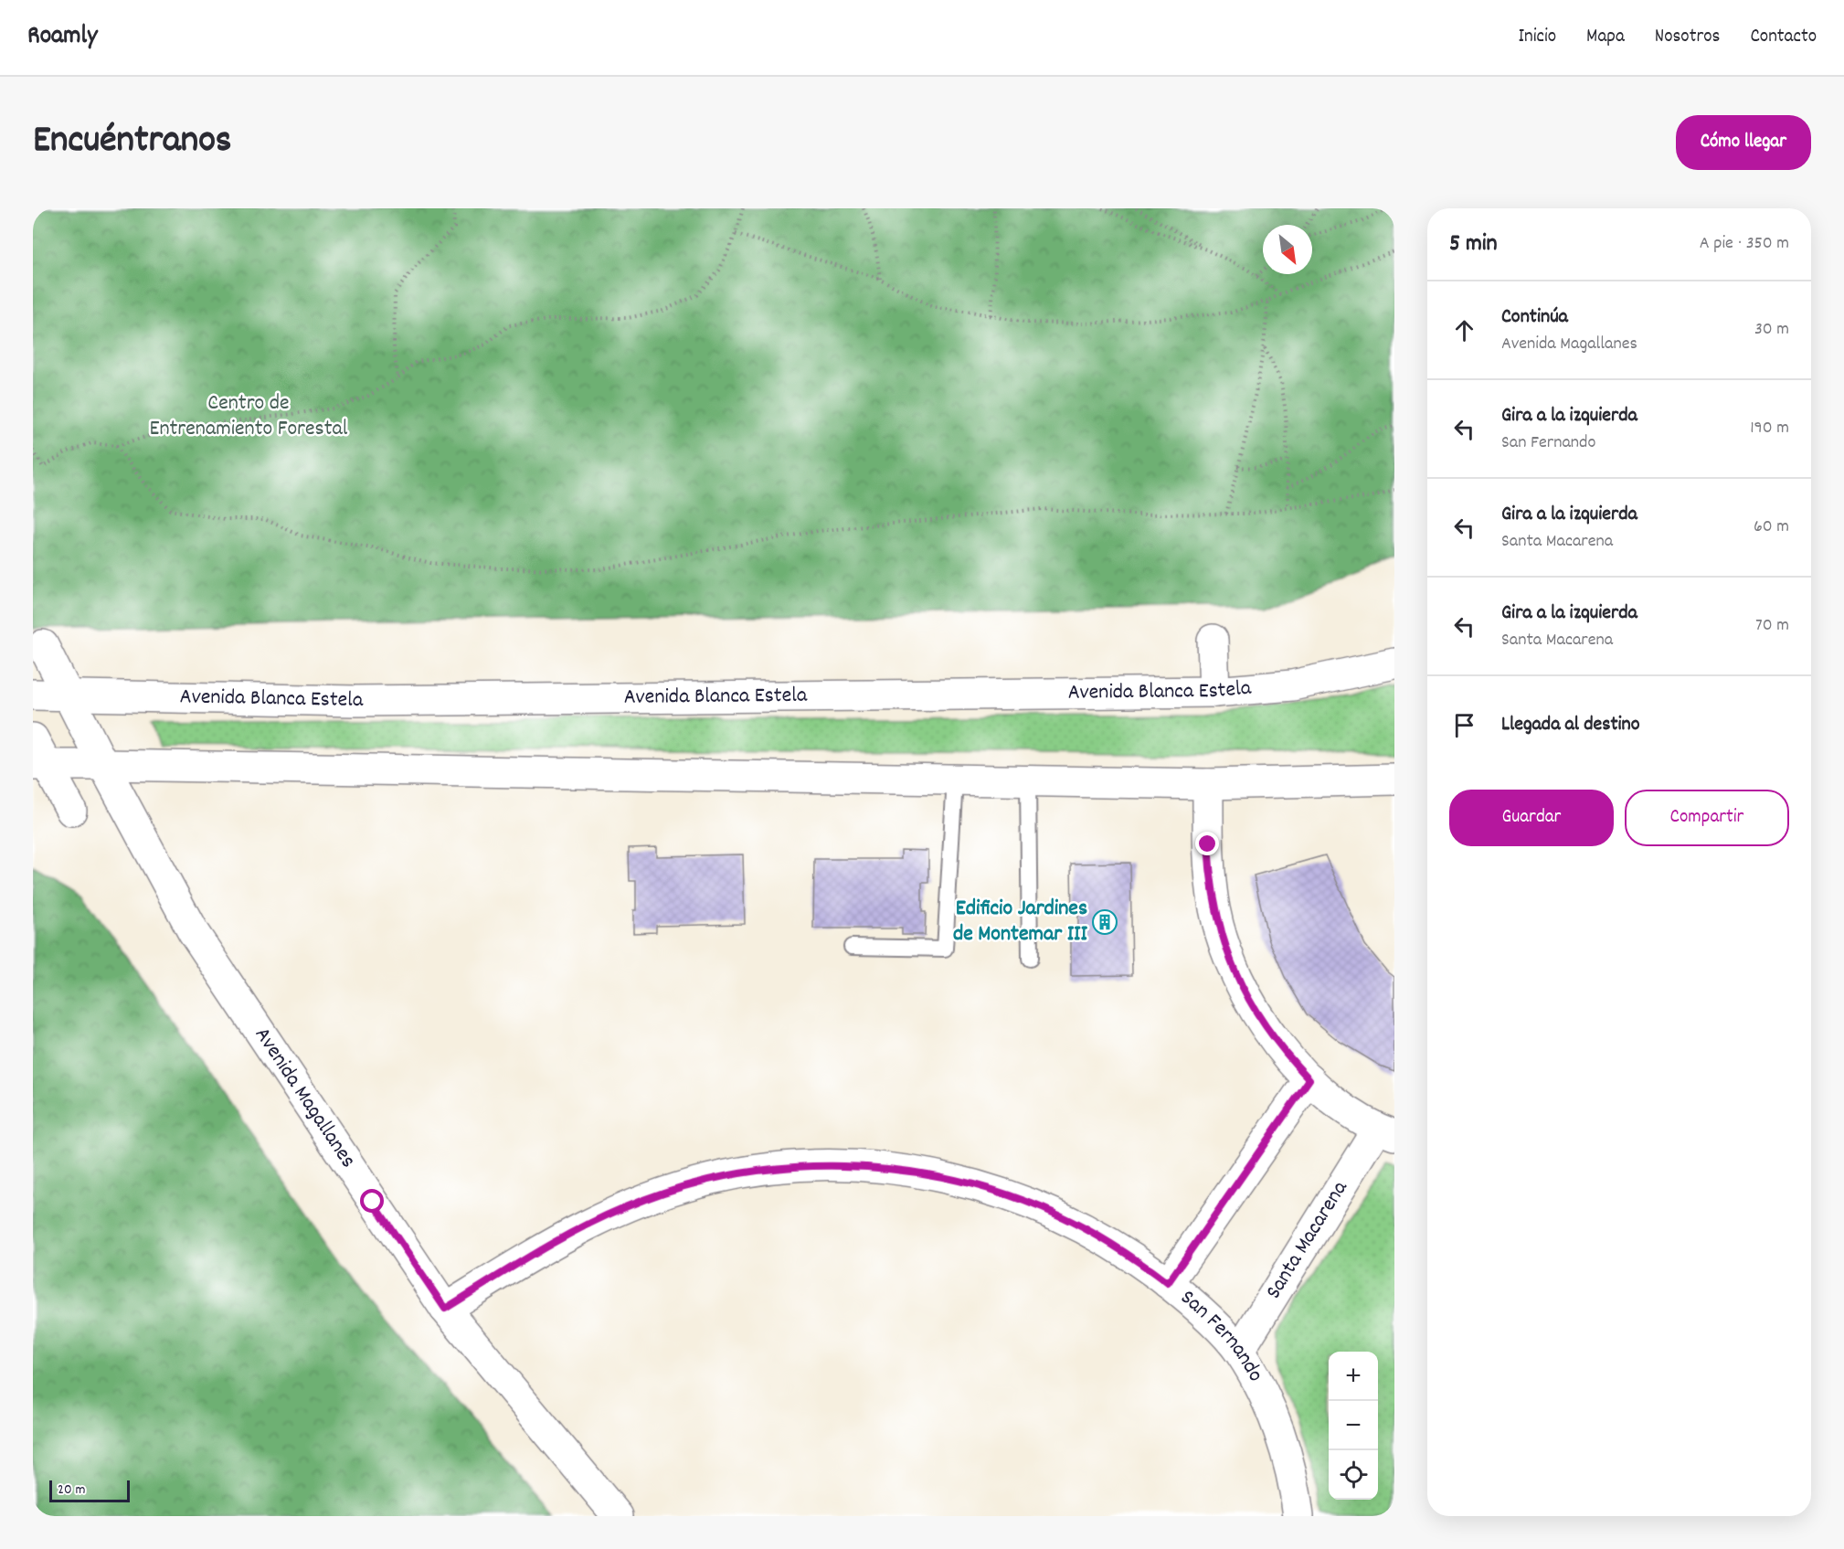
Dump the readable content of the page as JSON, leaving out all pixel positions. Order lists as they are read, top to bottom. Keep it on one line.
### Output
{"streets":{"street":["Avenida Blanca Estela","Avenida Magallanes","Santa Macarena","San Fernando"]},"crossings":[["Avenida Blanca Estela","Avenida Magallanes"],["Avenida Magallanes","San Fernando"],["Santa Macarena","San Fernando"]],"parks":["Centro de Entrenamiento Forestal"],"places":{"building":["Edificio Jardines de Montemar III"]},"scale_bar":"20 m","north":"bottom right","page":{"header":"Roamly","nav":["Inicio","Mapa","Nosotros","Contacto"],"title":"Encuéntranos","buttons":["Cómo llegar",["Guardar","Compartir"]],"heading":["5 min","A pie · 350 m"],"list":[["Continúa","Avenida Magallanes","30 m"],["Gira a la izquierda","San Fernando","190 m"],["Gira a la izquierda","Santa Macarena","60 m"],["Gira a la izquierda","Santa Macarena","70 m"],"Llegada al destino"],"map_buttons":["+","−"],"scale":"20 m"}}
